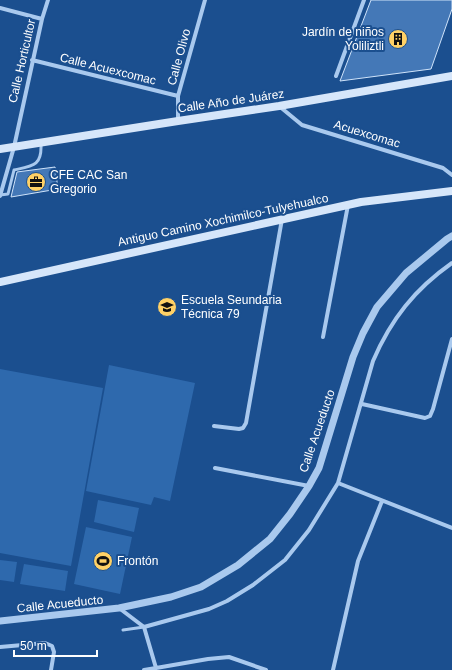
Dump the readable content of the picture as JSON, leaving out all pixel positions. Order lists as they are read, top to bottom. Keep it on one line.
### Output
{"streets":{"main road":["Calle Año de Juárez","Antiguo Camino Xochimilco-Tulyehualco"],"street":["Calle Olivo","Calle Horticultor","Calle Acuexcomac","Acuexcomac","Calle Acueducto"]},"crossings":[["Calle Olivo","Calle Acuexcomac"],["Calle Olivo","Calle Año de Juárez"],["Calle Horticultor","Calle Acuexcomac"],["Calle Horticultor","Calle Año de Juárez"],["Calle Año de Juárez","Acuexcomac"]],"places":{"building":["Jardín de niños Yoliliztli"],"office":["CFE CAC San Gregorio"],"school or university":["Escuela Seundaria Técnica 79"],"sports":["Frontón"]},"scale_bar":"50 m"}
